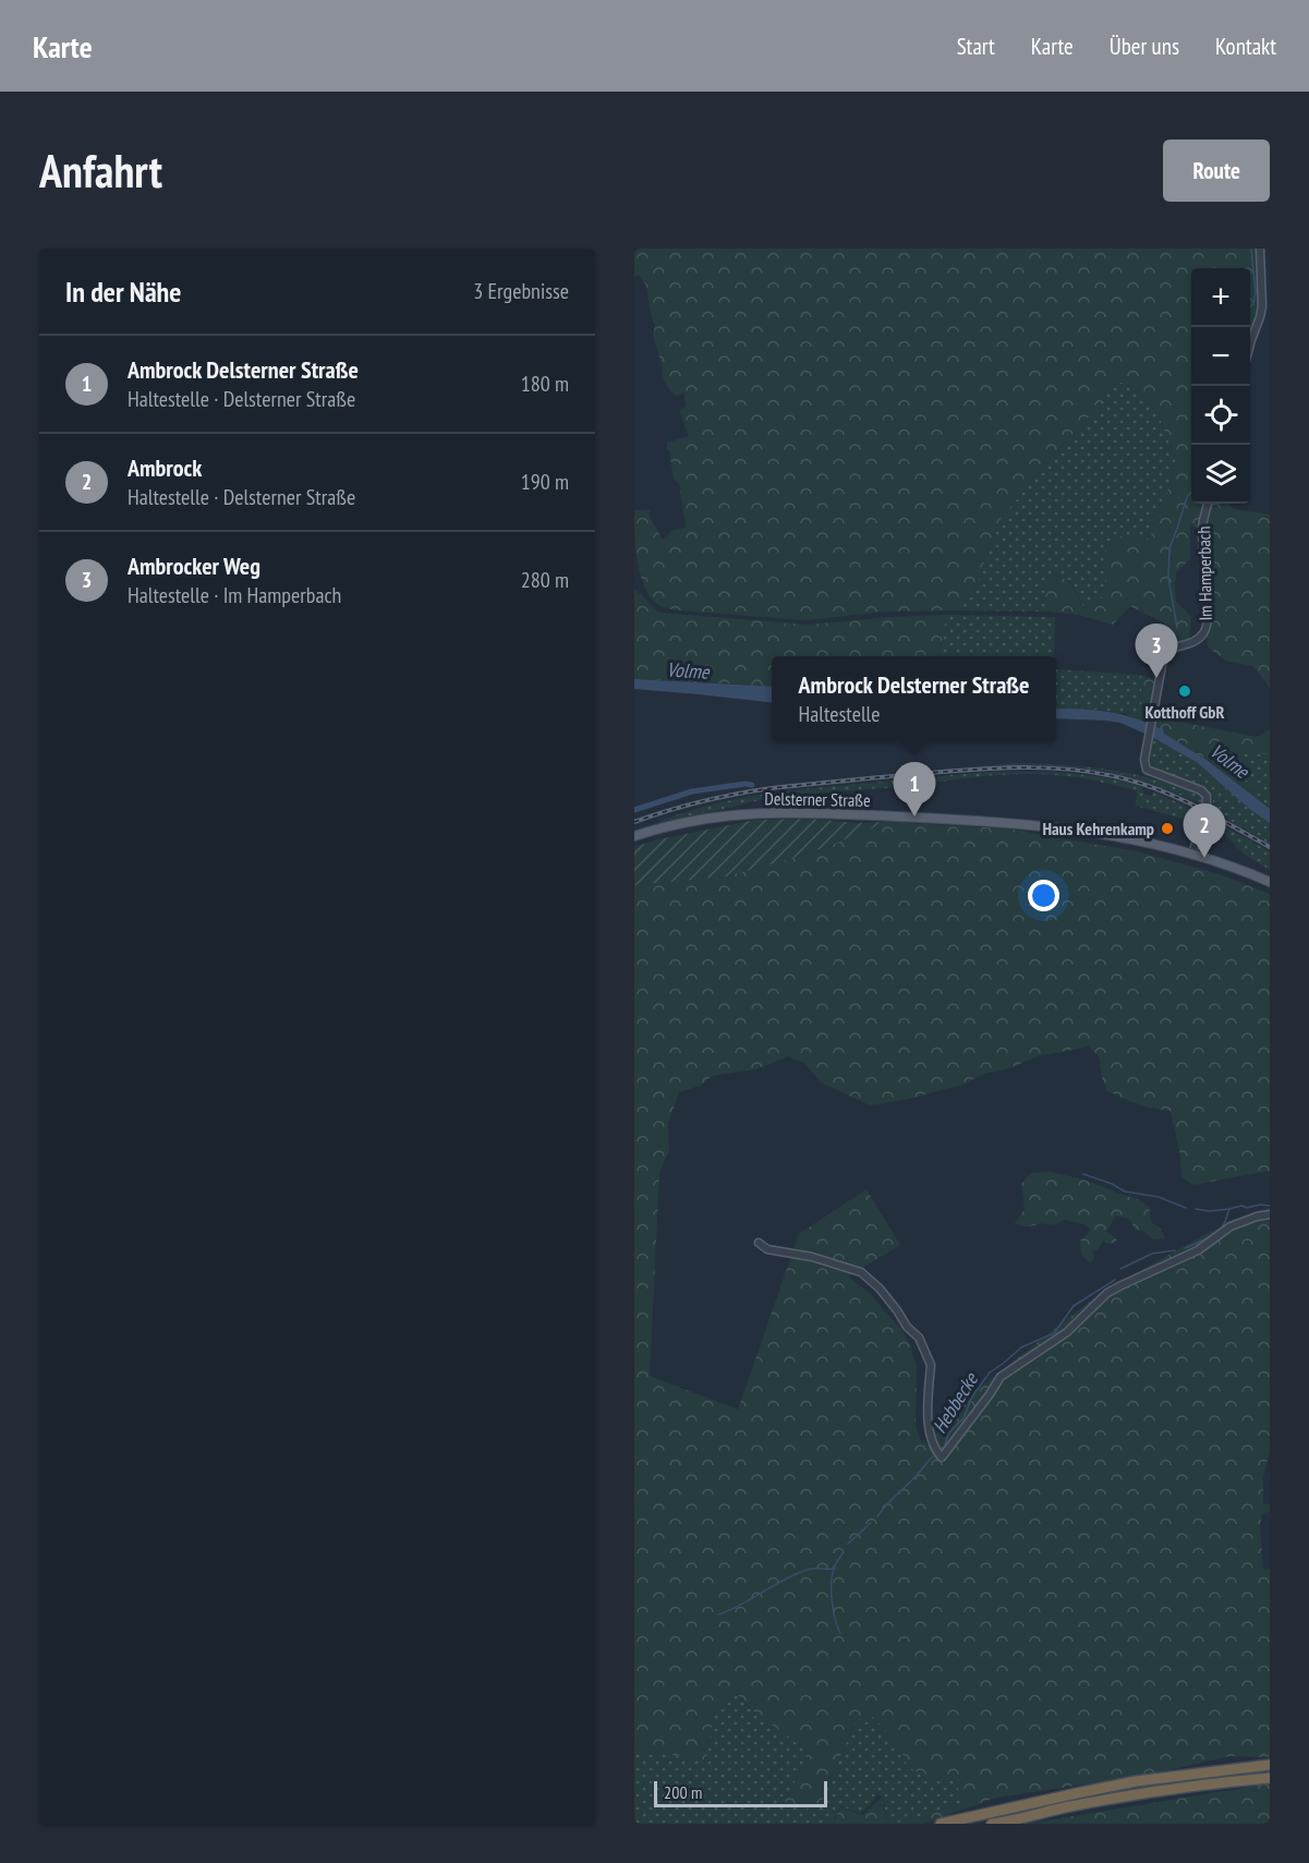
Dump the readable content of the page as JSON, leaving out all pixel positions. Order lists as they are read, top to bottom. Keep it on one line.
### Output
{"streets":{"main road":["Delsterner Straße"],"street":["Im Hamperbach"]},"crossings":[["Im Hamperbach","Delsterner Straße"]],"water":["Volme","Hebbecke"],"places":["Kotthoff GbR","Haus Kehrenkamp"],"scale_bar":"200 m","page":{"header":"Karte","nav":["Start","Karte","Über uns","Kontakt"],"buttons":"Route","title":"Anfahrt","heading":["In der Nähe","3 Ergebnisse"],"map_buttons":["+","−"],"list":[{"mark":"1","name":"Ambrock Delsterner Straße","note":"Haltestelle · Delsterner Straße","value":"180 m"},{"mark":"2","name":"Ambrock","note":"Haltestelle · Delsterner Straße","value":"190 m"},{"mark":"3","name":"Ambrocker Weg","note":"Haltestelle · Im Hamperbach","value":"280 m"}],"pins":["3","1","2"],"popup":["Ambrock Delsterner Straße","Haltestelle"],"scale":"200 m"}}
